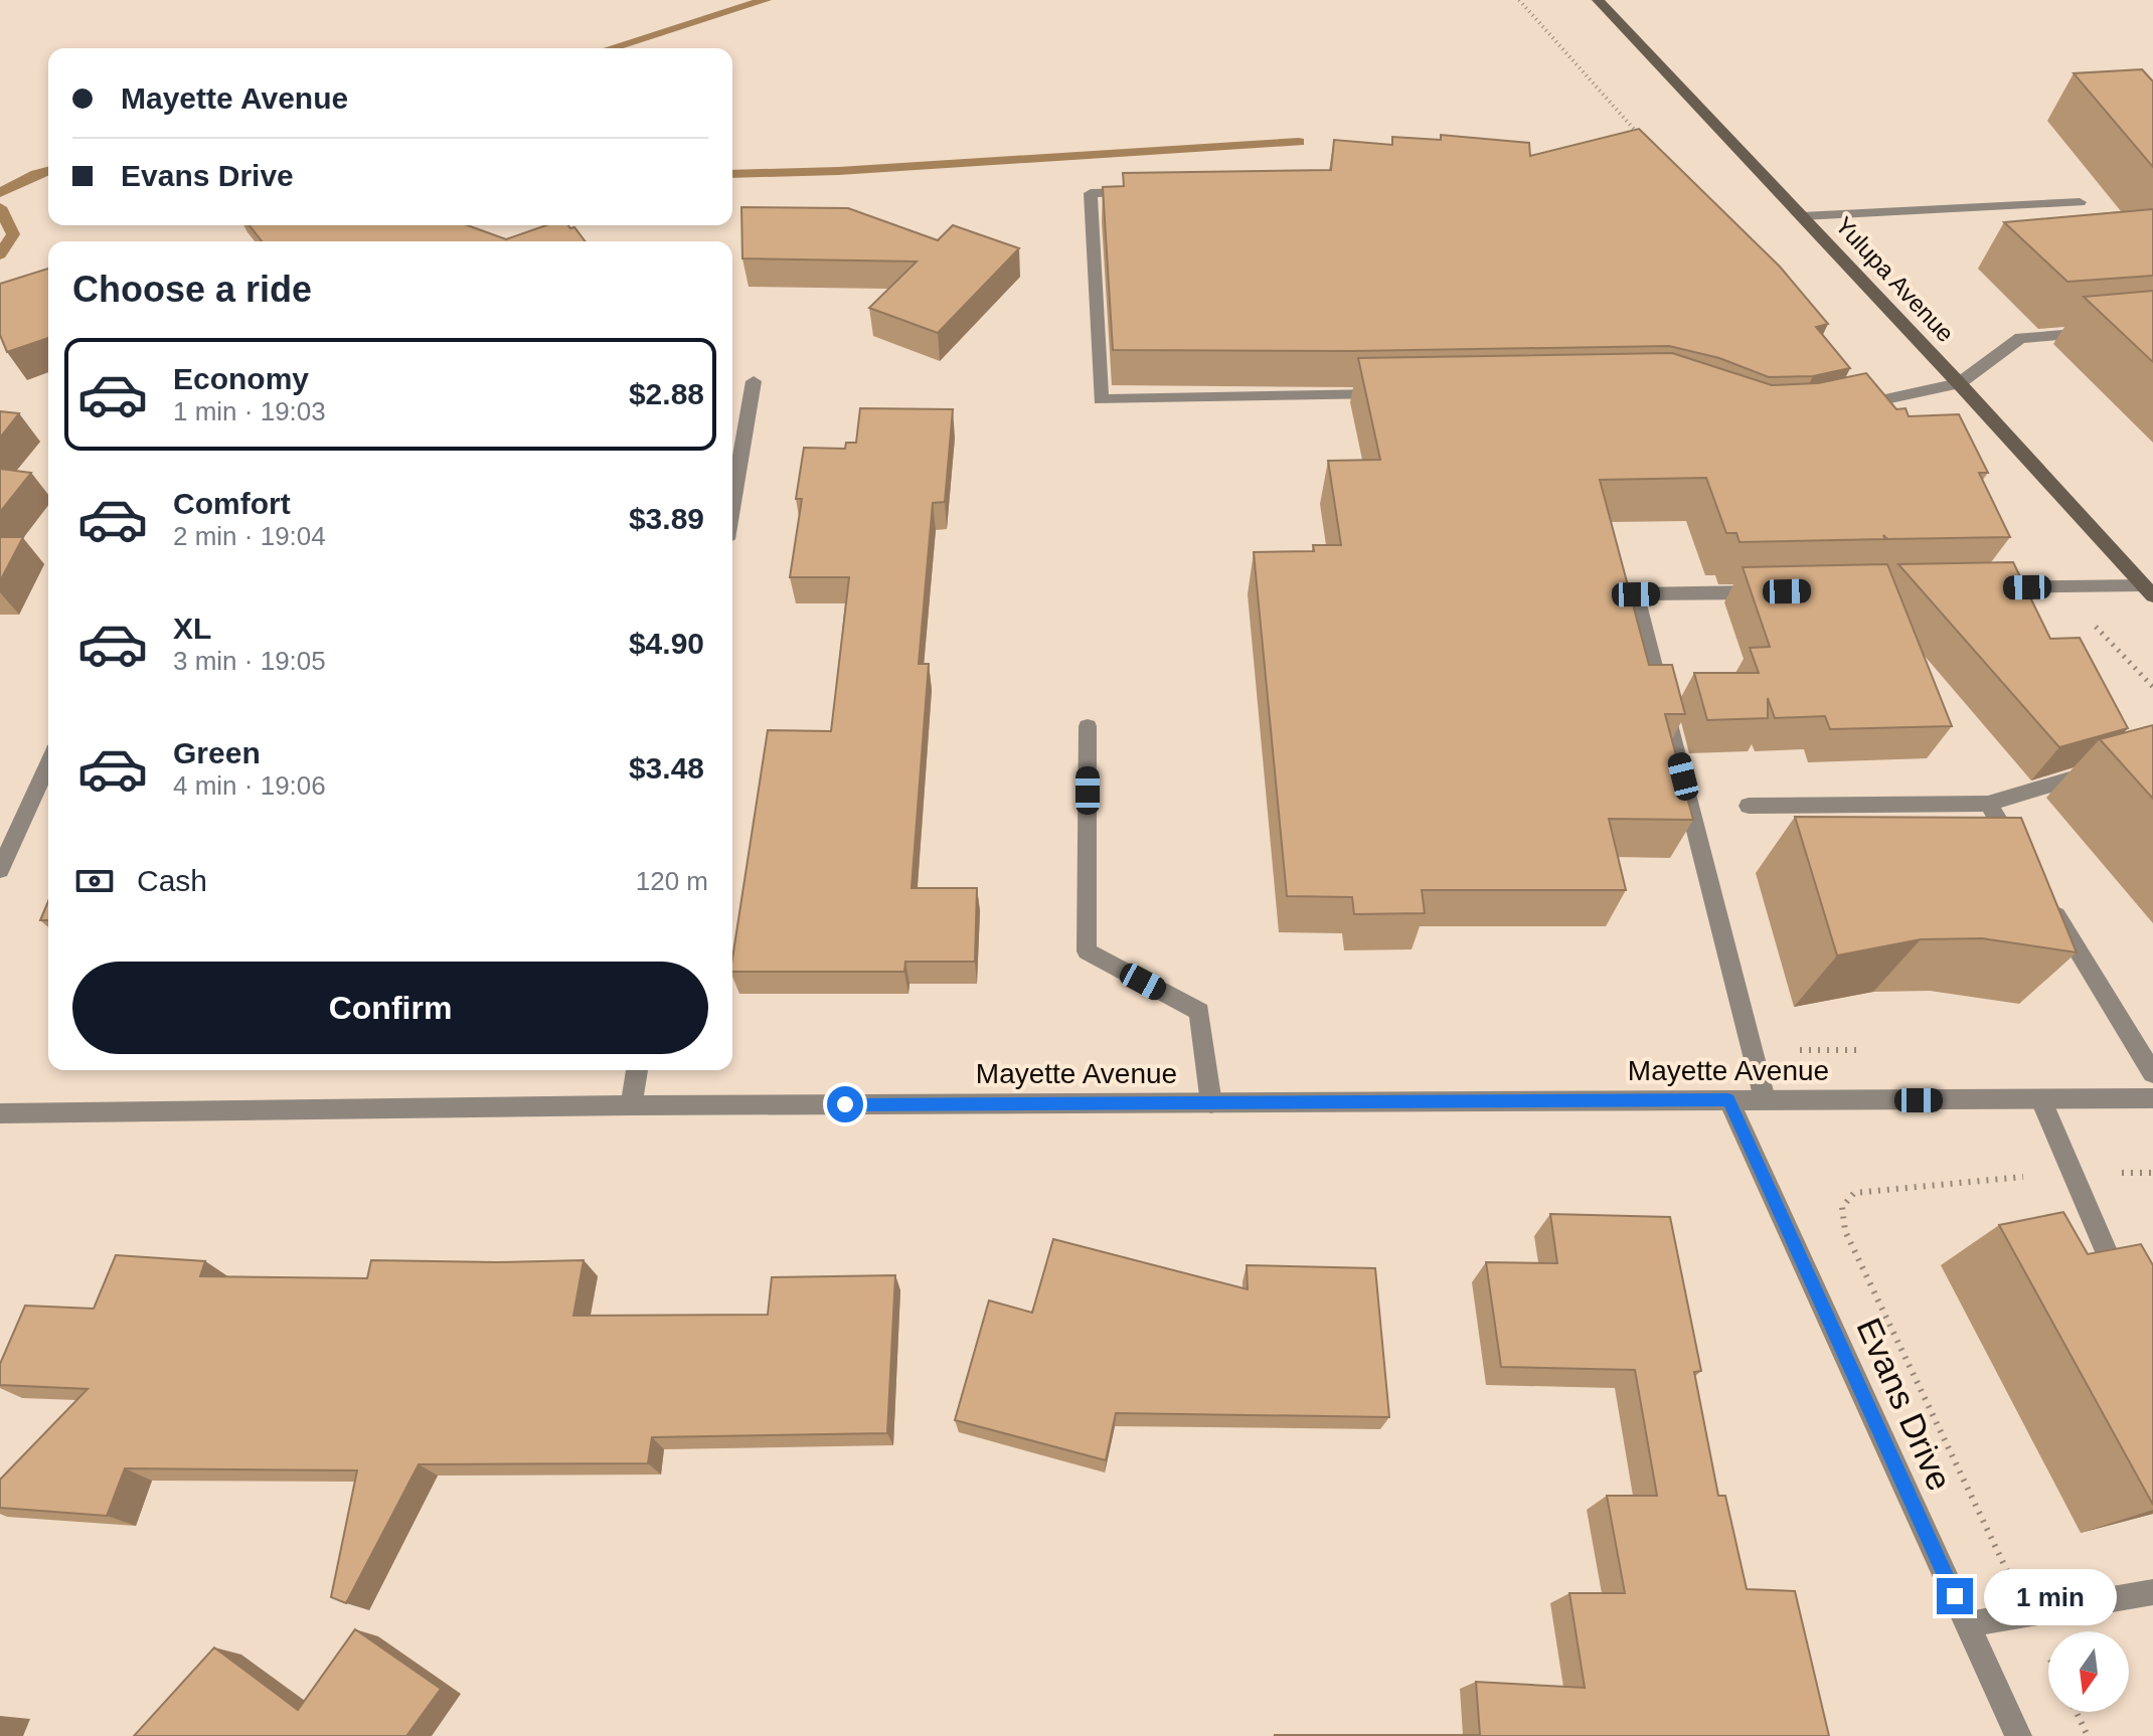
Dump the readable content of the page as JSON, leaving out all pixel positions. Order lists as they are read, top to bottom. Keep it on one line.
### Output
{"streets":{"street":["Yulupa Avenue","Mayette Avenue","Evans Drive"]},"crossings":[["Mayette Avenue","Evans Drive"]],"north":"bottom","page":{"banner":["Mayette Avenue","Evans Drive"],"heading":"Choose a ride","list":[{"name":"Economy","note":"1 min · 19:03","value":"$2.88"},{"name":"Comfort","note":"2 min · 19:04","value":"$3.89"},{"name":"XL","note":"3 min · 19:05","value":"$4.90"},{"name":"Green","note":"4 min · 19:06","value":"$3.48"}],"pay":["Cash","120 m"],"buttons":"Confirm","bubble":"1 min"}}
